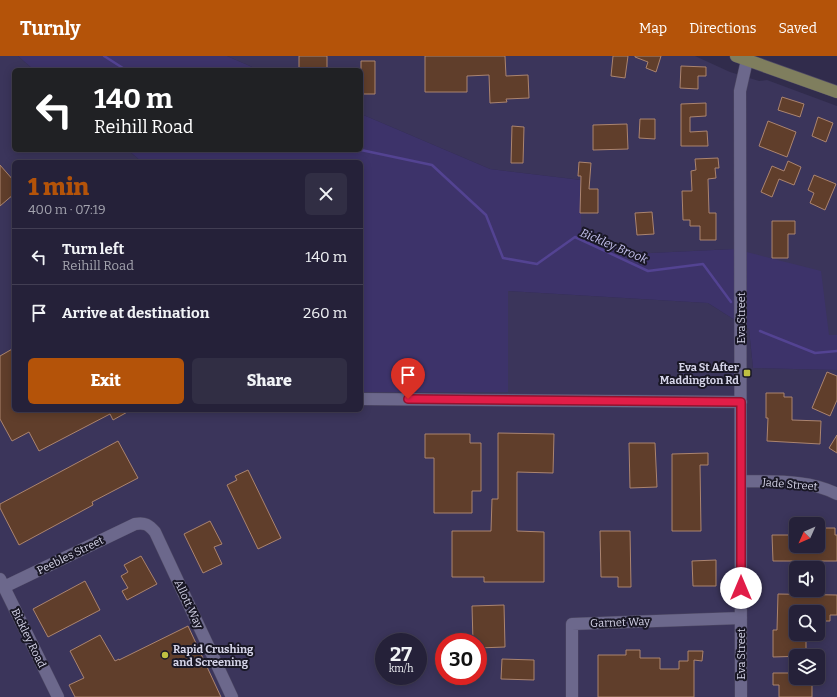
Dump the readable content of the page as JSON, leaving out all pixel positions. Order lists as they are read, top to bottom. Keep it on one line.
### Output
{"streets":{"street":["Eva Street","Jade Street","Peebles Street","Allott Way","Garnet Way","Bickley Road"]},"crossings":[["Eva Street","Jade Street"],["Eva Street","Garnet Way"],["Peebles Street","Allott Way"],["Peebles Street","Bickley Road"]],"water":["Bickley Brook"],"places":{"transit":["Eva St After Maddington Rd"],"other":["Rapid Crushing and Screening"]},"north":"bottom left","page":{"header":"Turnly","nav":["Map","Directions","Saved"],"turn":["140 m","Reihill Road"],"heading":["1 min","400 m · 07:19"],"list":[{"name":"Turn left","note":"Reihill Road","value":"140 m"},{"name":"Arrive at destination","value":"260 m"}],"buttons":["Exit","Share"],"speed":"27 km/h","limit":"30"}}
